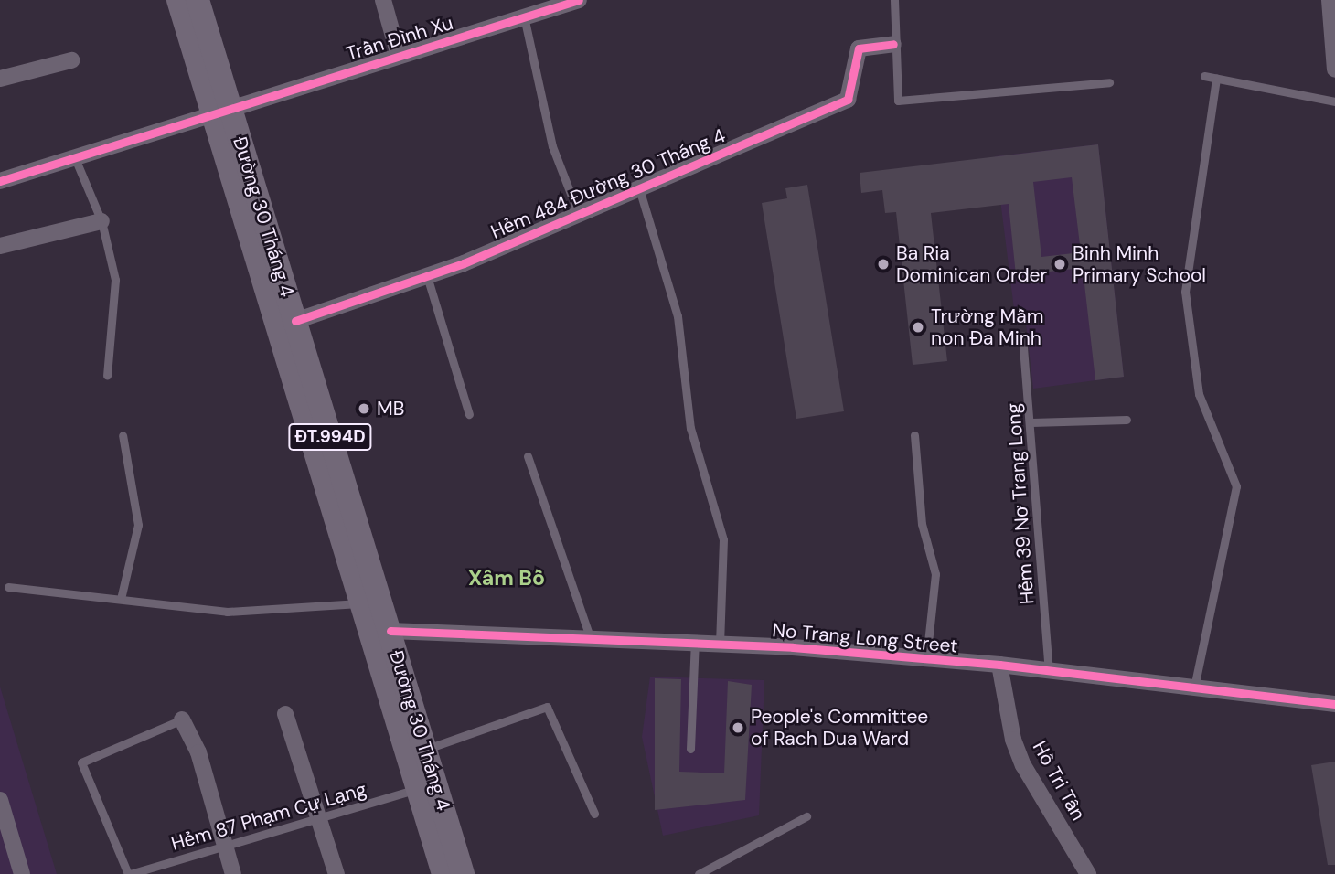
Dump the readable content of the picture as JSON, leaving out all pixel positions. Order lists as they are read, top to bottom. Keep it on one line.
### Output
{"streets":{"main road":["Đường 30 Tháng 4","ĐT.994D"],"street":["Trần Đình Xu","Hẻm 484 Đường 30 Tháng 4","No Trang Long Street","Hồ Tri Tân"],"lane":["Hẻm 39 Nơ Trang Long","Hẻm 87 Phạm Cự Lạng"]},"crossings":[["Trần Đình Xu","Đường 30 Tháng 4"],["Hẻm 484 Đường 30 Tháng 4","Đường 30 Tháng 4"],["Đường 30 Tháng 4","No Trang Long Street"],["Đường 30 Tháng 4","Hẻm 87 Phạm Cự Lạng"],["Hẻm 39 Nơ Trang Long","No Trang Long Street"],["No Trang Long Street","Hồ Tri Tân"]],"districts":["Xâm Bồ"],"places":["Ba Ria Dominican Order","Binh Minh Primary School","Trường Mầm non Đa Minh","MB","People's Committee of Rach Dua Ward"]}
